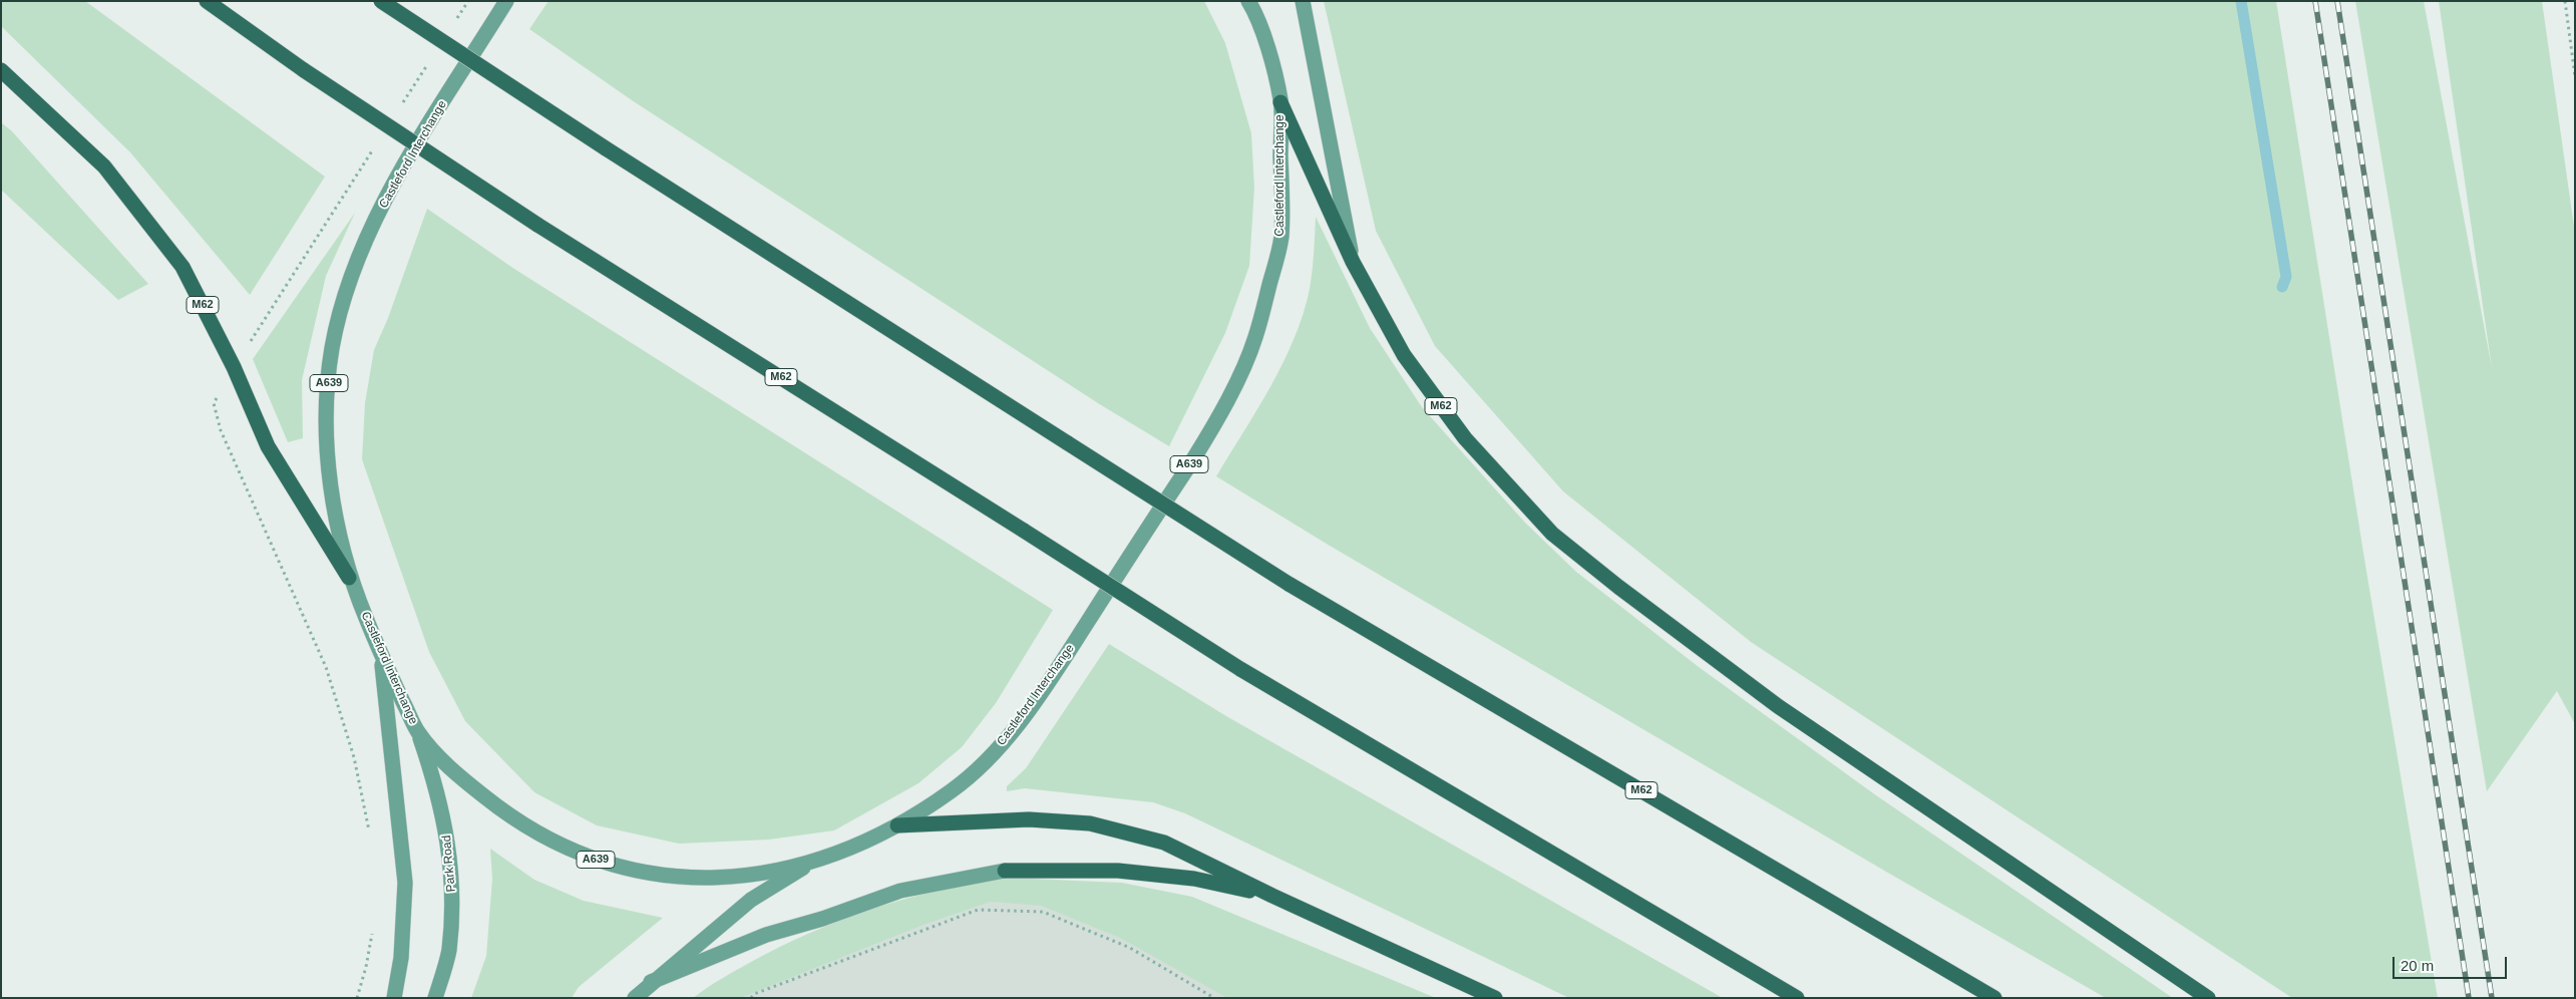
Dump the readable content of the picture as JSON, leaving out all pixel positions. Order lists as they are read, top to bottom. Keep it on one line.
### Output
{"streets":{"highway":["M62"],"main road":["Castleford Interchange","A639","Park Road"]},"crossings":[["Castleford Interchange","M62"],["Castleford Interchange","A639"],["Castleford Interchange","Park Road"]],"scale_bar":"20 m"}
